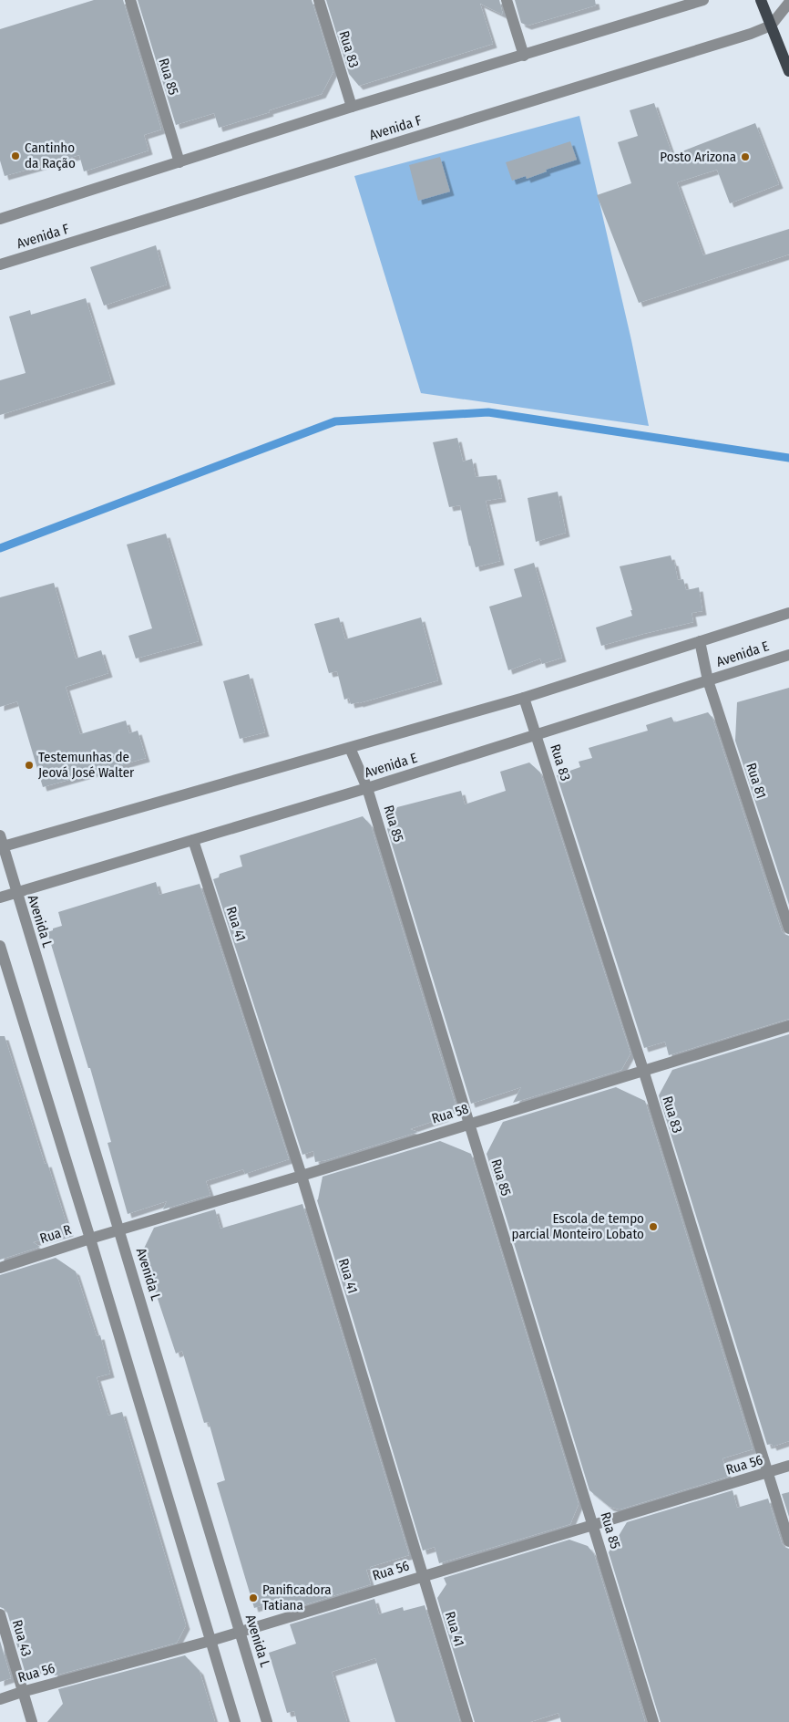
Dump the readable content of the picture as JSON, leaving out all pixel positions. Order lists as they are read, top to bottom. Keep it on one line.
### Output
{"streets":{"street":["Rua 83","Rua 85","Avenida F","Avenida E","Rua 81","Avenida L","Rua 41","Rua 58","Rua R","Rua 56","Rua 43"]},"crossings":[["Rua 83","Avenida E"],["Rua 83","Rua 58"],["Rua 83","Rua 56"],["Rua 85","Avenida E"],["Rua 85","Rua 58"],["Rua 85","Rua 56"],["Avenida E","Rua 81"],["Avenida E","Avenida L"],["Avenida E","Rua 41"],["Avenida L","Rua 58"],["Avenida L","Rua R"],["Avenida L","Rua 56"],["Rua 41","Rua 58"],["Rua 41","Rua 56"],["Rua 58","Rua R"],["Rua 56","Rua 43"]],"places":["Cantinho da Ração","Posto Arizona","Testemunhas de Jeová José Walter","Escola de tempo parcial Monteiro Lobato","Panificadora Tatiana"]}
